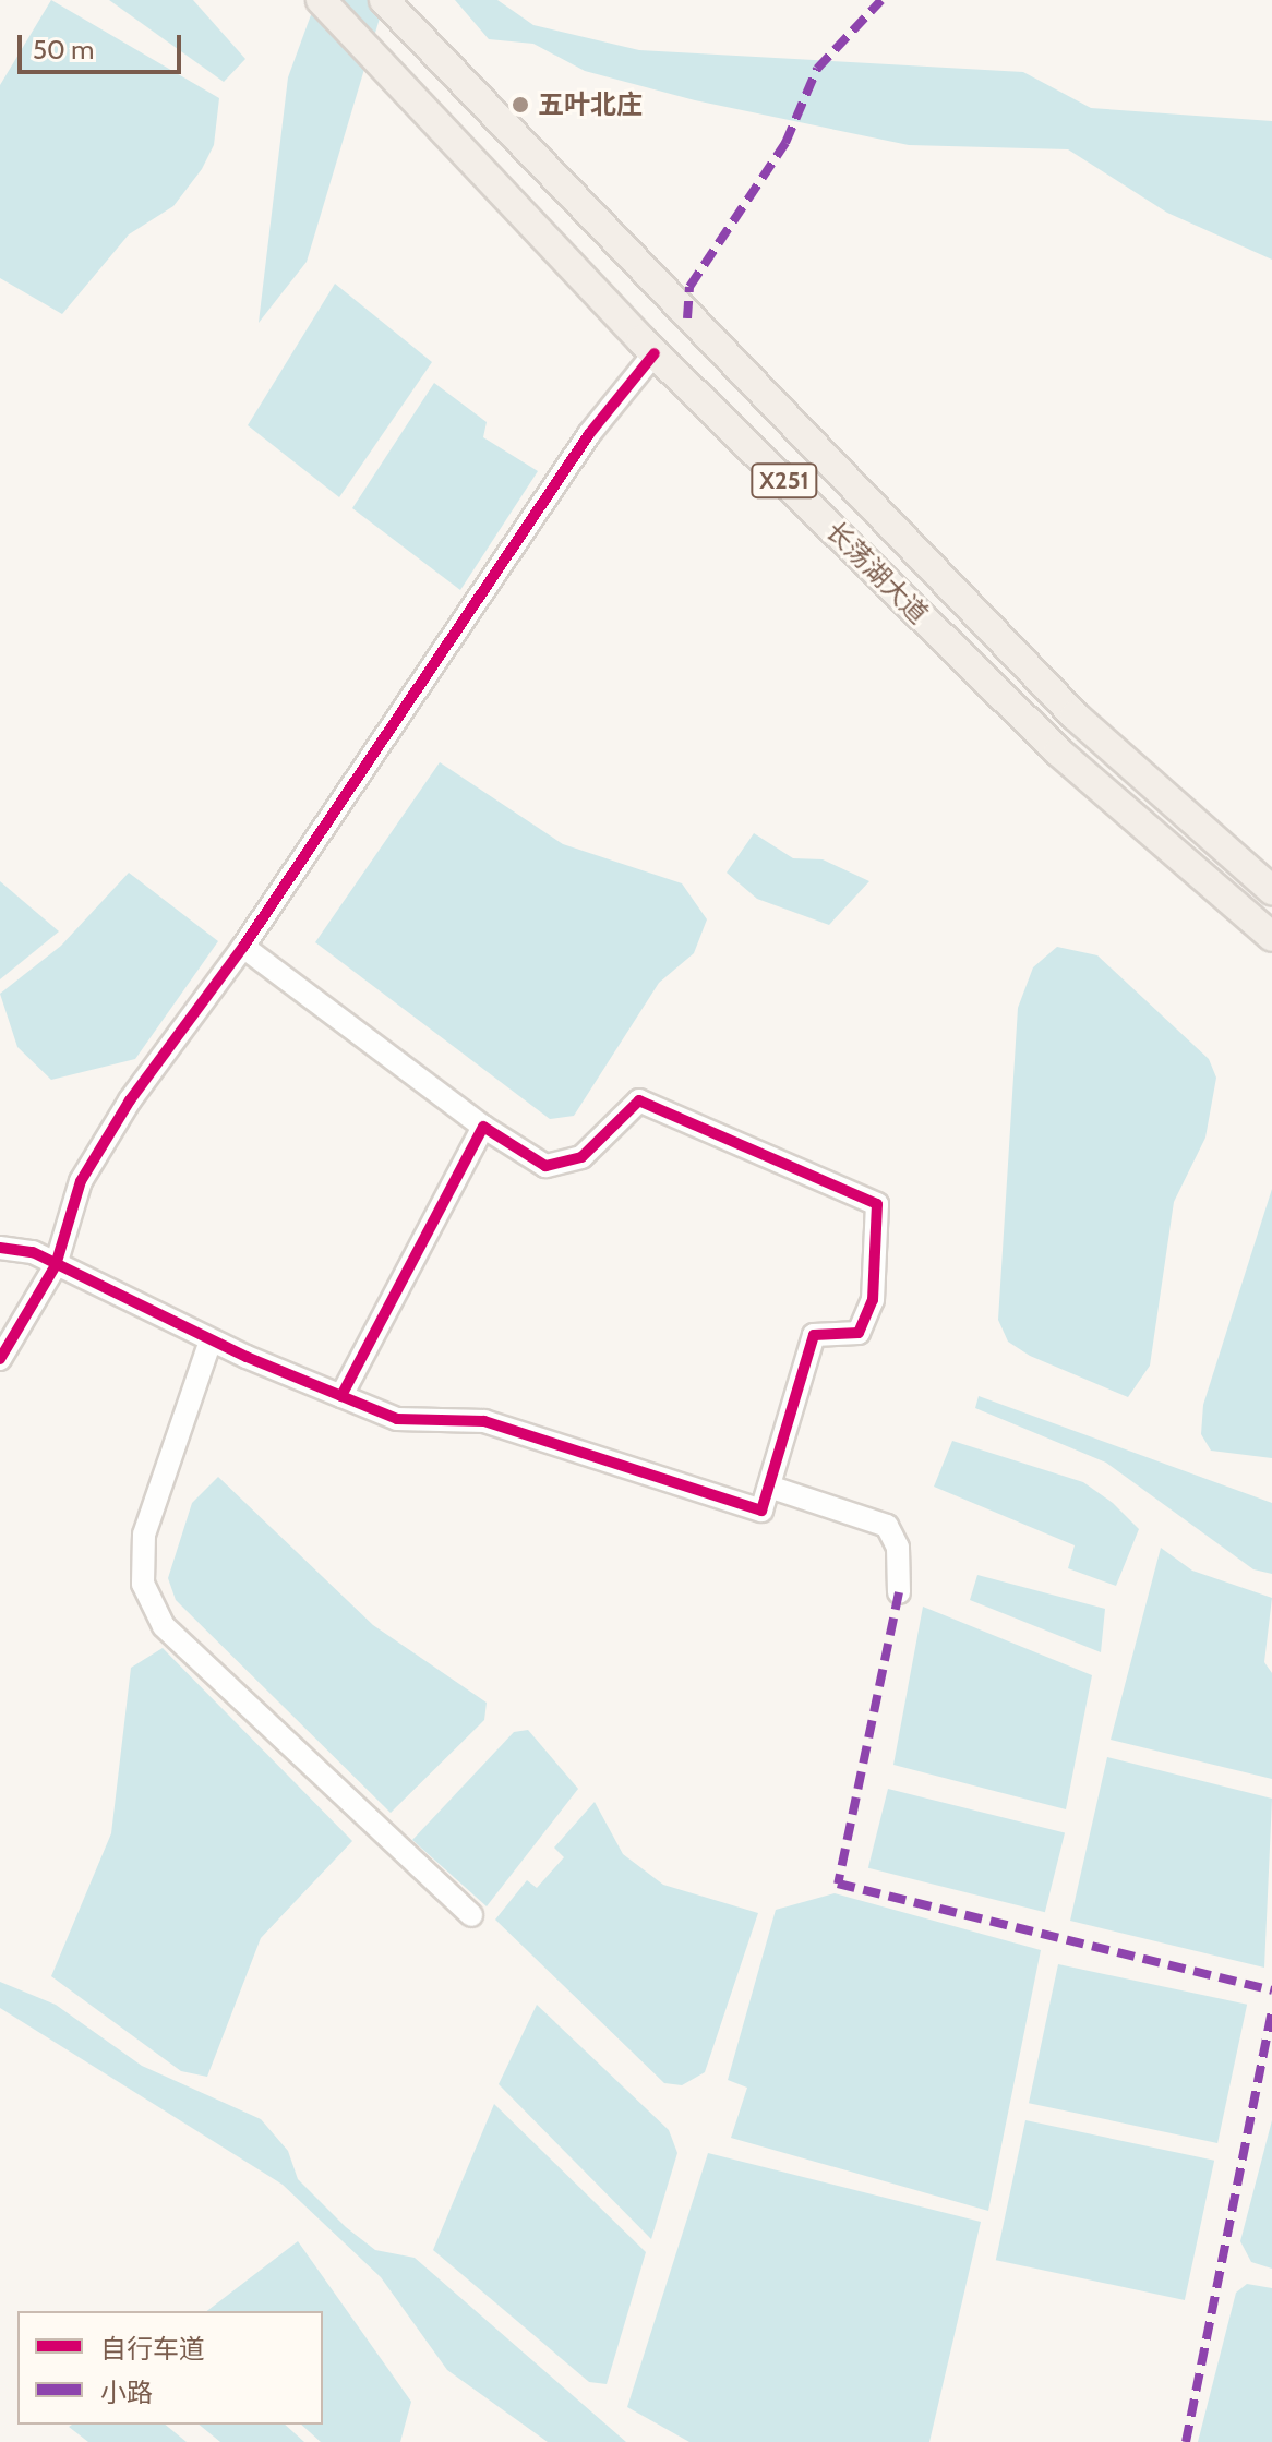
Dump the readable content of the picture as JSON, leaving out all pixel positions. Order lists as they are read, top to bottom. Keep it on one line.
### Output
{"streets":{"main road":["X251","长荡湖大道"]},"places":["五叶北庄"],"legend":["自行车道","小路"],"scale_bar":"50 m"}
